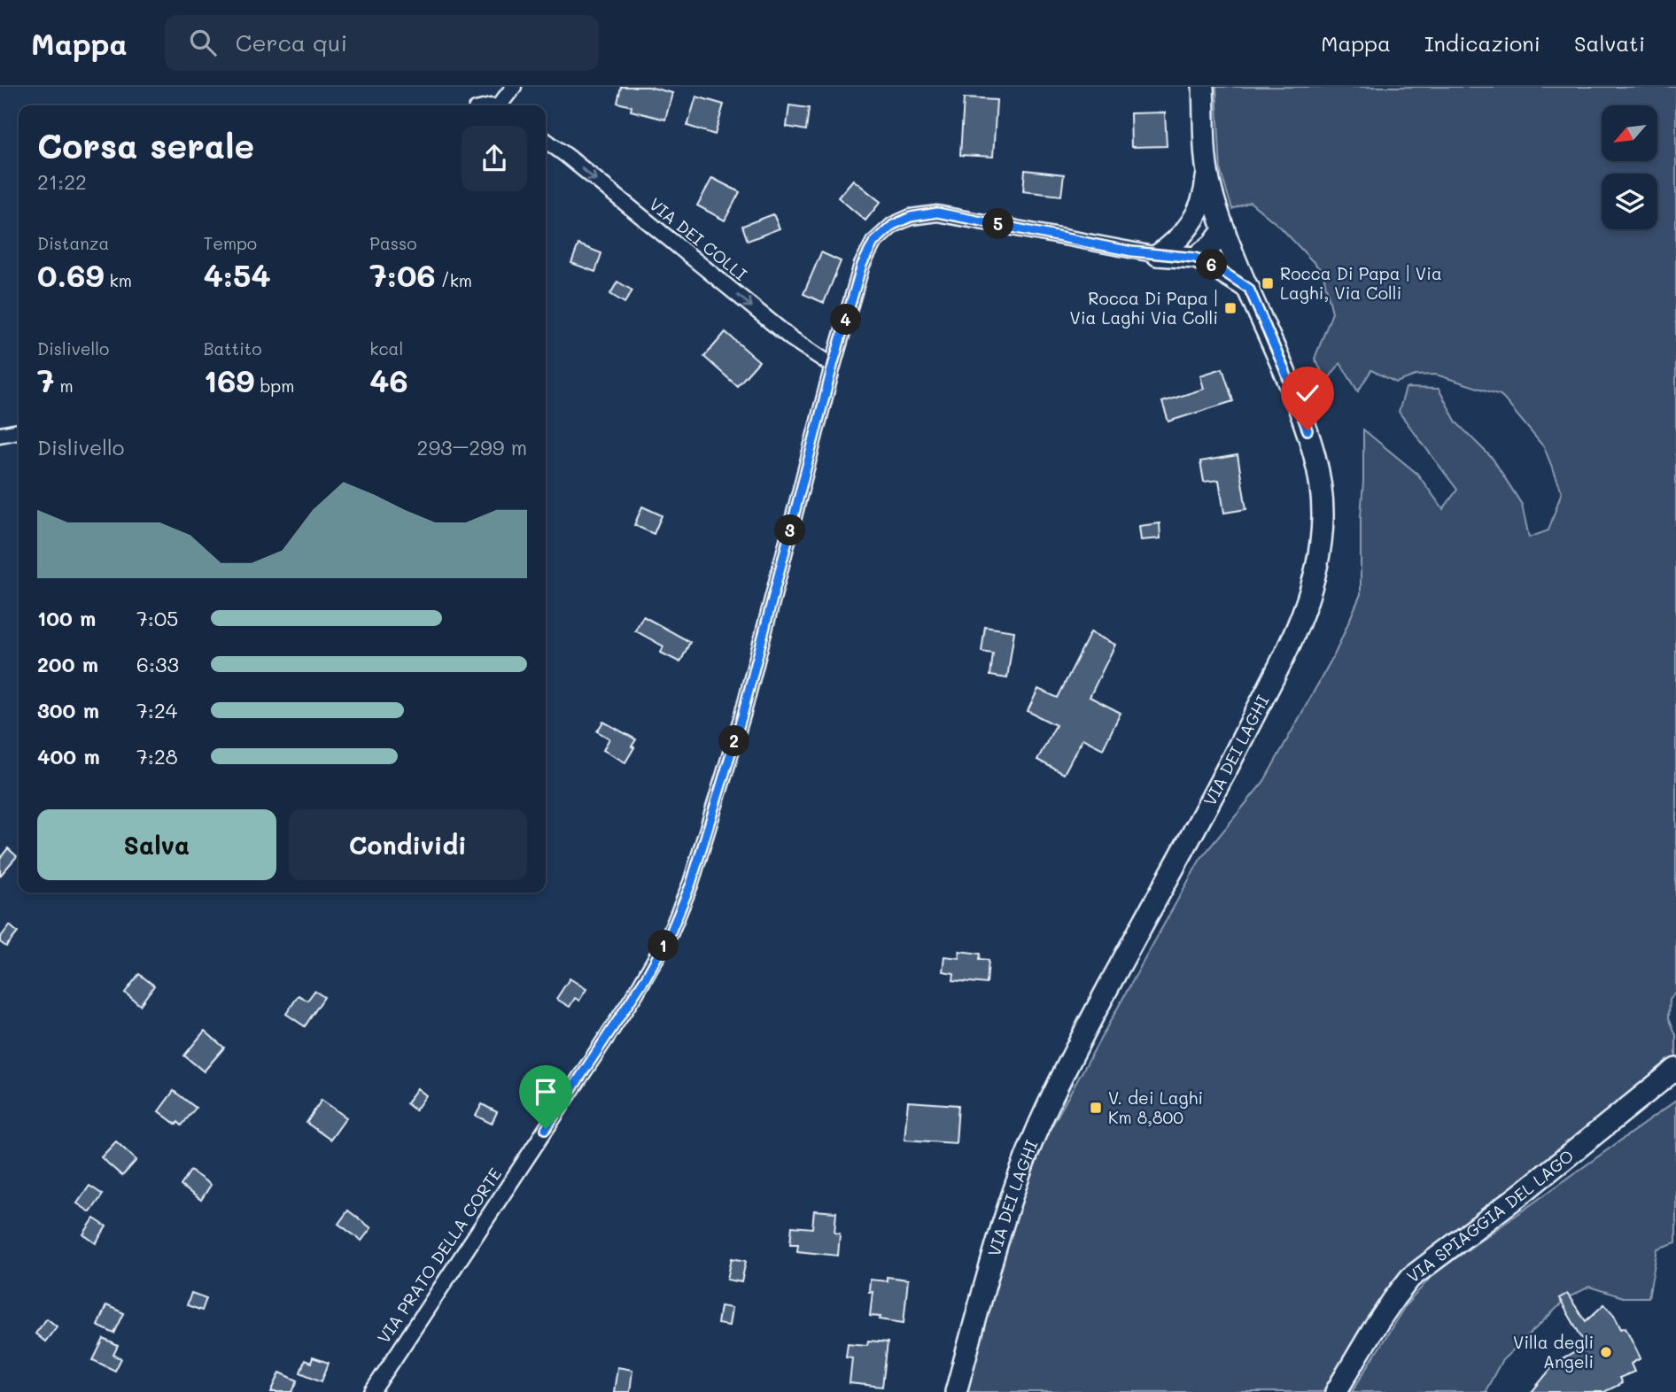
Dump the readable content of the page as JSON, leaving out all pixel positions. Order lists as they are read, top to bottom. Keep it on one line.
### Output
{"streets":{"main road":["VIA DEI LAGHI","VIA SPIAGGIA DEL LAGO"],"street":["VIA DEI COLLI","VIA PRATO DELLA CORTE"]},"crossings":[["VIA DEI COLLI","VIA PRATO DELLA CORTE"]],"one_way":["VIA DEI COLLI"],"places":{"transit":["Rocca Di Papa | Via Laghi, Via Colli","Rocca Di Papa | Via Laghi Via Colli","V. dei Laghi Km 8,800"],"other":["Villa degli Angeli"]},"north":"bottom left","page":{"header":"Mappa","search":"Cerca qui","nav":["Mappa","Indicazioni","Salvati"],"heading":["Corsa serale","21:22"],"pins":["5","6","4","3","2","1"],"stats":[["Distanza","0.69 km"],["Tempo","4:54"],["Passo","7:06 /km"],["Dislivello","7 m"],["Battito","169 bpm"],["kcal","46"]],"chart":["Dislivello","293–299 m"],"list":[{"name":"100 m","note":"7:05"},{"name":"200 m","note":"6:33"},{"name":"300 m","note":"7:24"},{"name":"400 m","note":"7:28"}],"buttons":["Salva","Condividi"]}}
